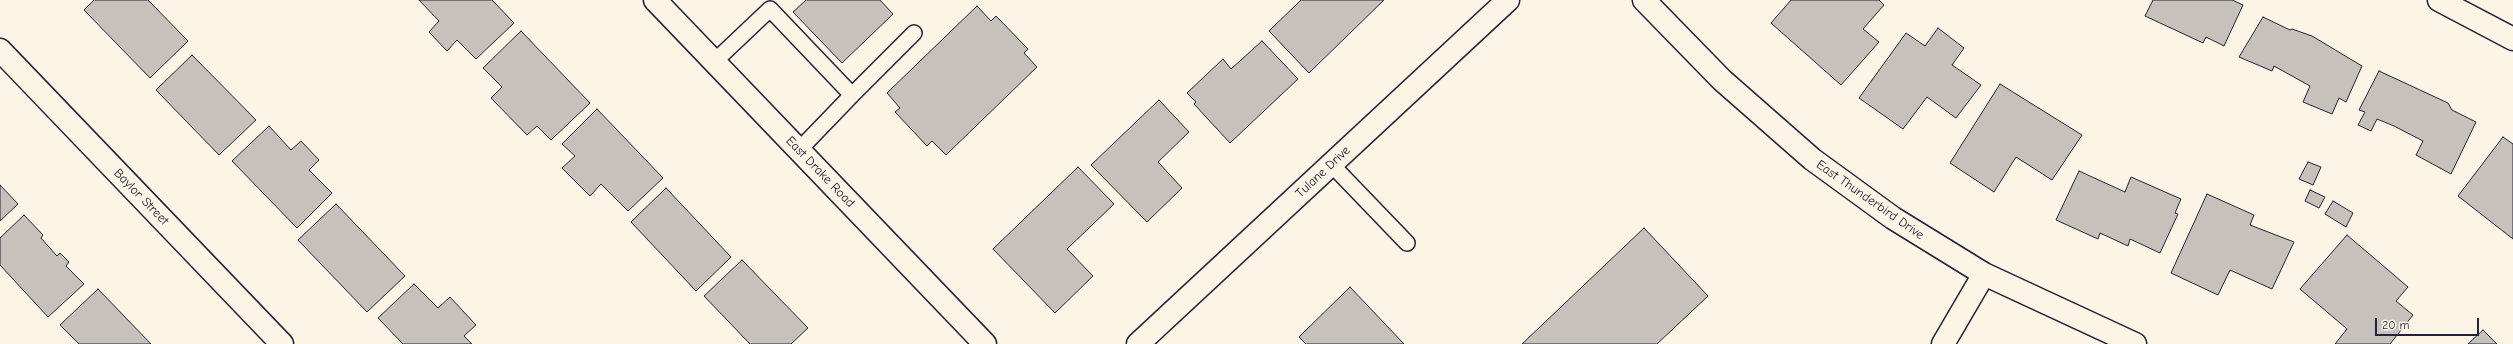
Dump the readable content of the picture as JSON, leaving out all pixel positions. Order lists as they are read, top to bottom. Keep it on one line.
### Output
{"streets":{"street":["East Drake Road","Tulane Drive","Baylor Street","East Thunderbird Drive"]},"scale_bar":"20 m"}
